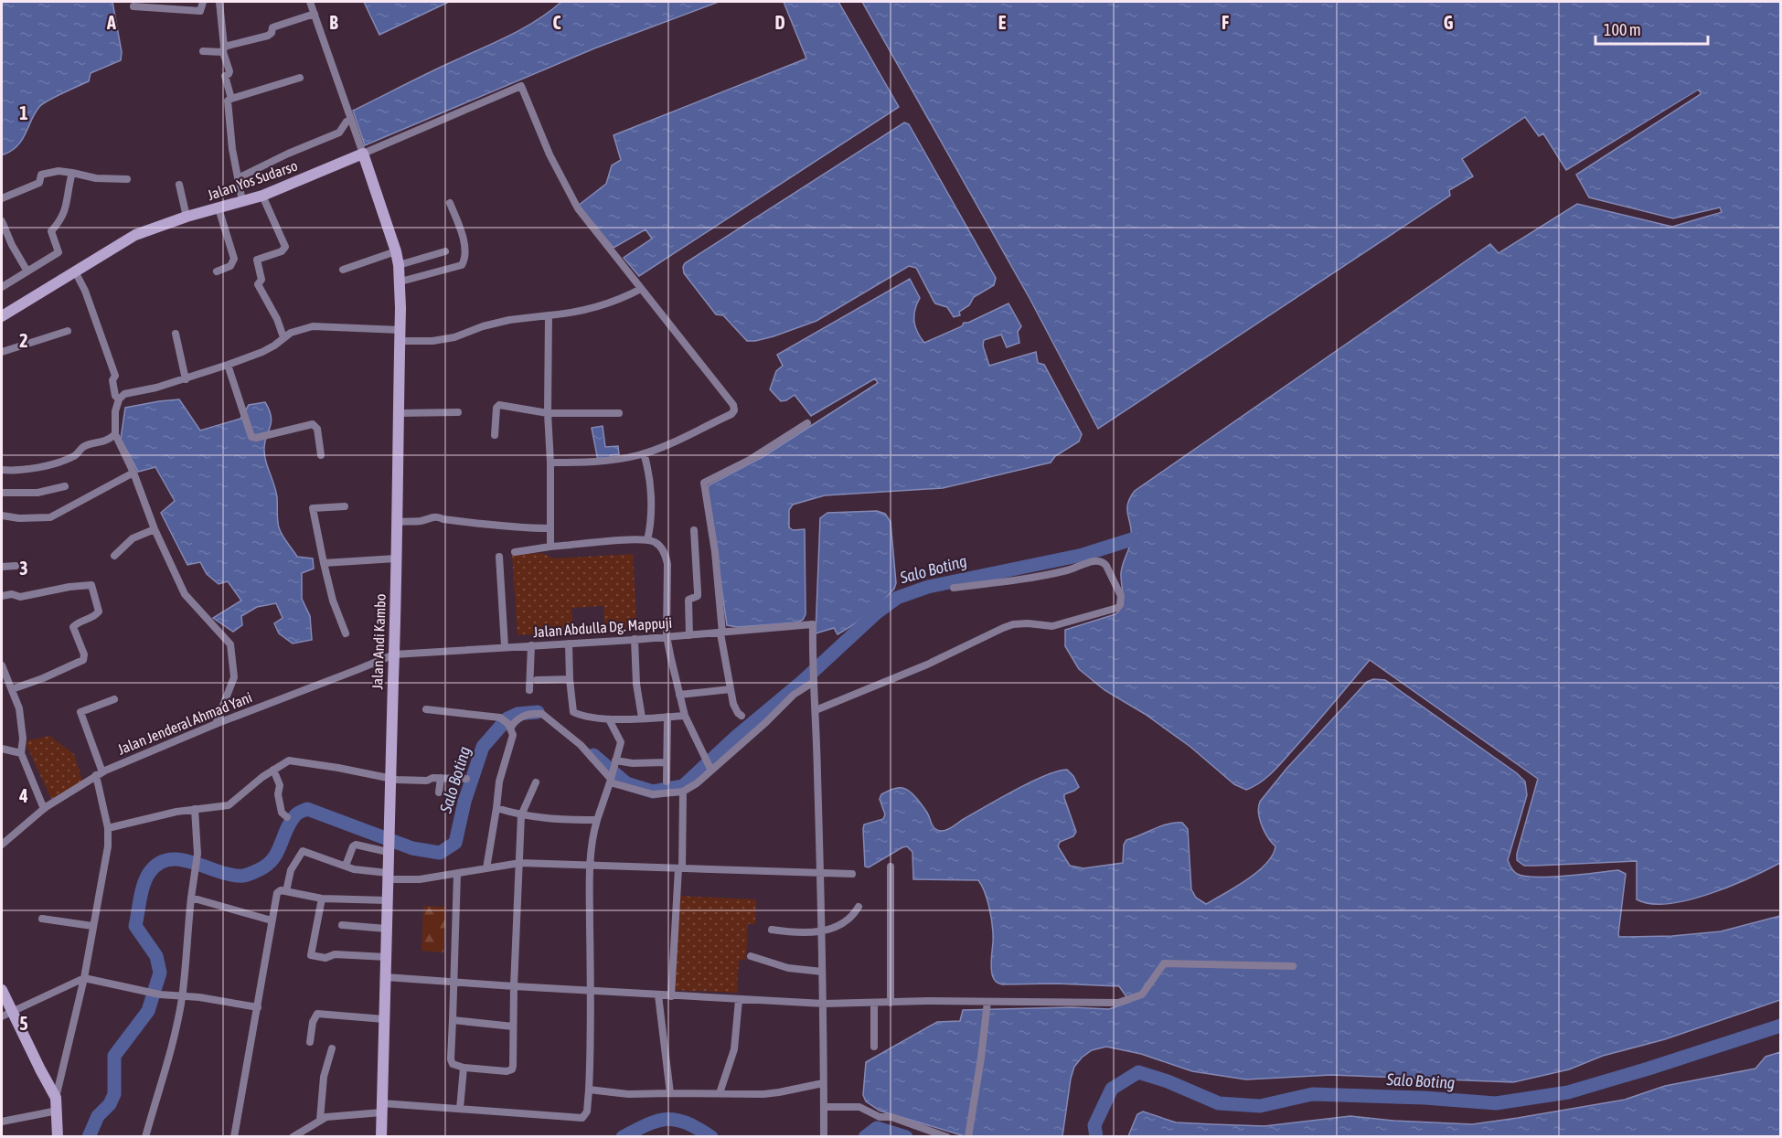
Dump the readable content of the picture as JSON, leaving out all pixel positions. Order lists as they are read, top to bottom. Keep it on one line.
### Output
{"streets":{"street":["Jalan Yos Sudarso","Jalan Abdulla Dg. Mappuji","Jalan Andi Kambo","Jalan Jenderal Ahmad Yani"]},"crossings":[["Jalan Yos Sudarso","Jalan Andi Kambo"],["Jalan Abdulla Dg. Mappuji","Jalan Andi Kambo"],["Jalan Abdulla Dg. Mappuji","Jalan Jenderal Ahmad Yani"],["Jalan Andi Kambo","Jalan Jenderal Ahmad Yani"]],"water":["Salo Boting"],"scale_bar":"100 m","grid":{"columns":["A","B","C","D","E","F","G"],"rows":["1","2","3","4","5"]}}
